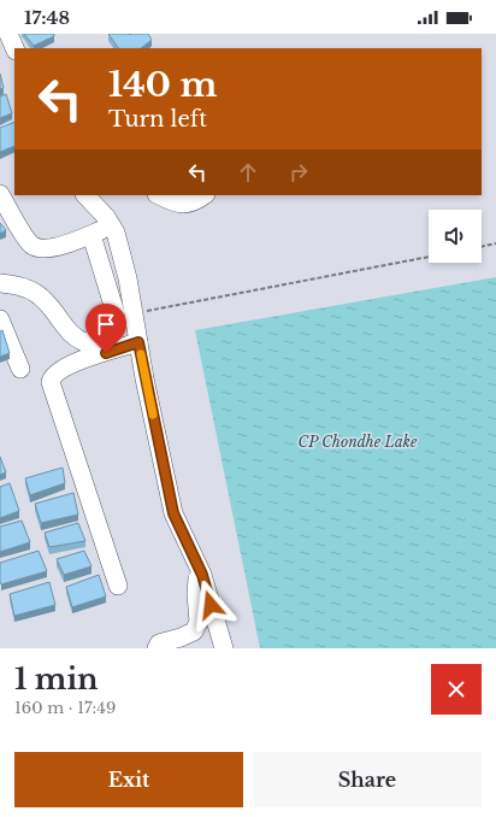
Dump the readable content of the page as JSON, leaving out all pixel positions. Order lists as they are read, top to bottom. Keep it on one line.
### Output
{"water":["CP Chondhe Lake"],"page":{"status":"17:48","turn":["140 m","Turn left"],"heading":["1 min","160 m · 17:49"],"buttons":["Exit","Share"]}}
